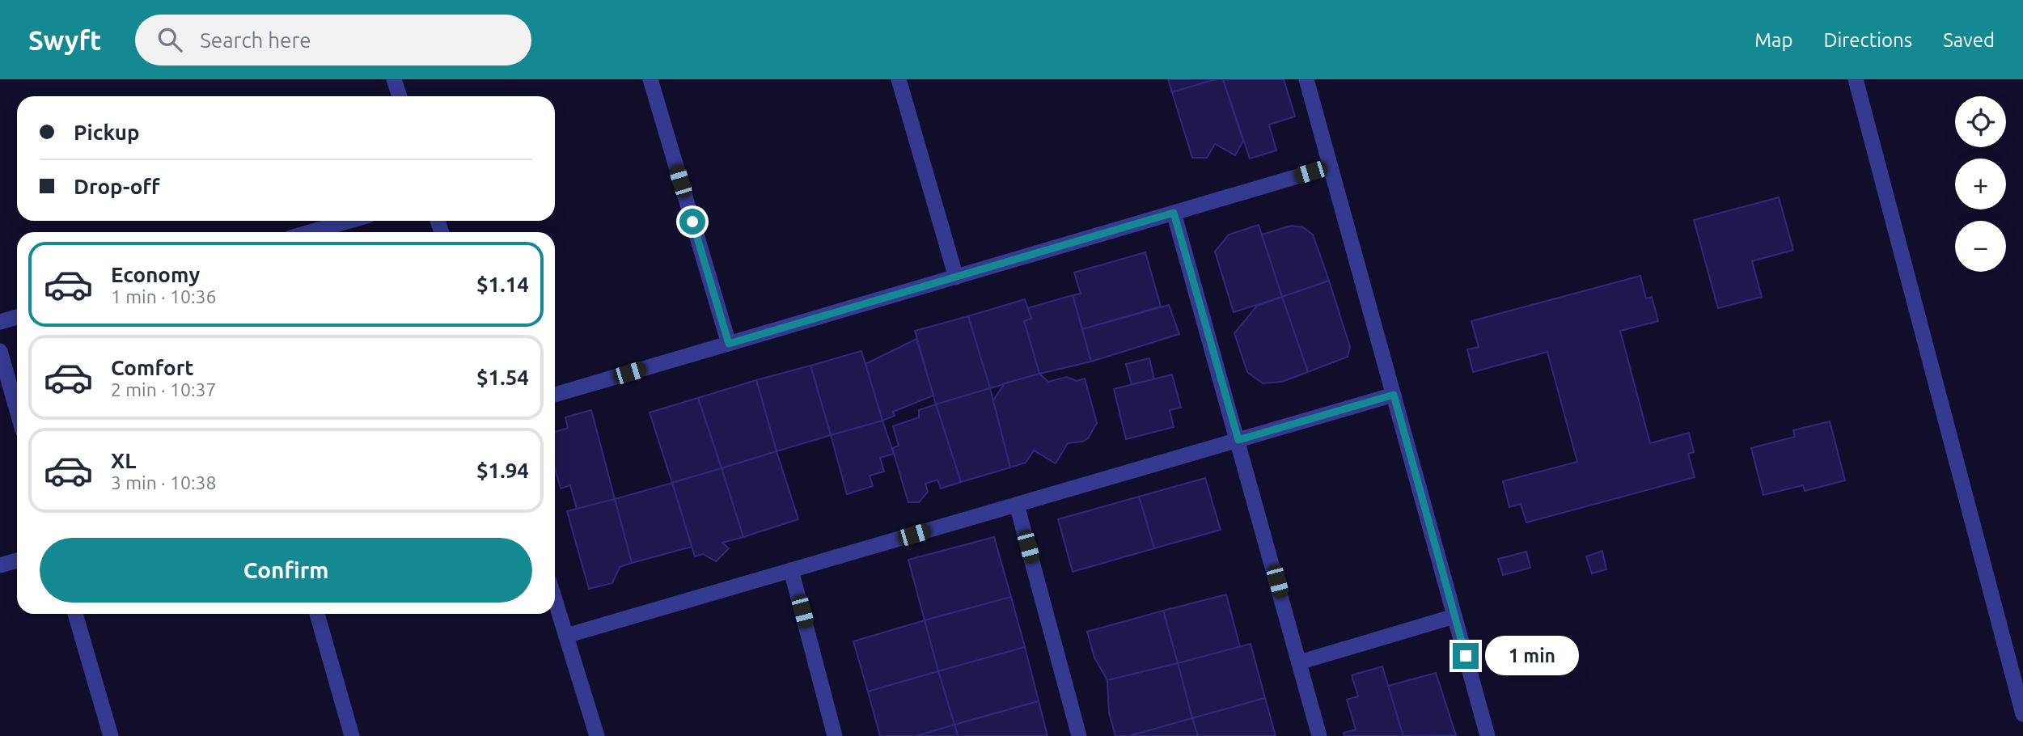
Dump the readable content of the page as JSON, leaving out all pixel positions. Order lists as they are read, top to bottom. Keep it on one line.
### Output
{"page":{"header":"Swyft","search":"Search here","nav":["Map","Directions","Saved"],"map_buttons":["+","−"],"banner":["Pickup","Drop-off"],"list":[{"name":"Economy","note":"1 min · 10:36","value":"$1.14"},{"name":"Comfort","note":"2 min · 10:37","value":"$1.54"},{"name":"XL","note":"3 min · 10:38","value":"$1.94"}],"buttons":"Confirm","bubble":"1 min"}}
